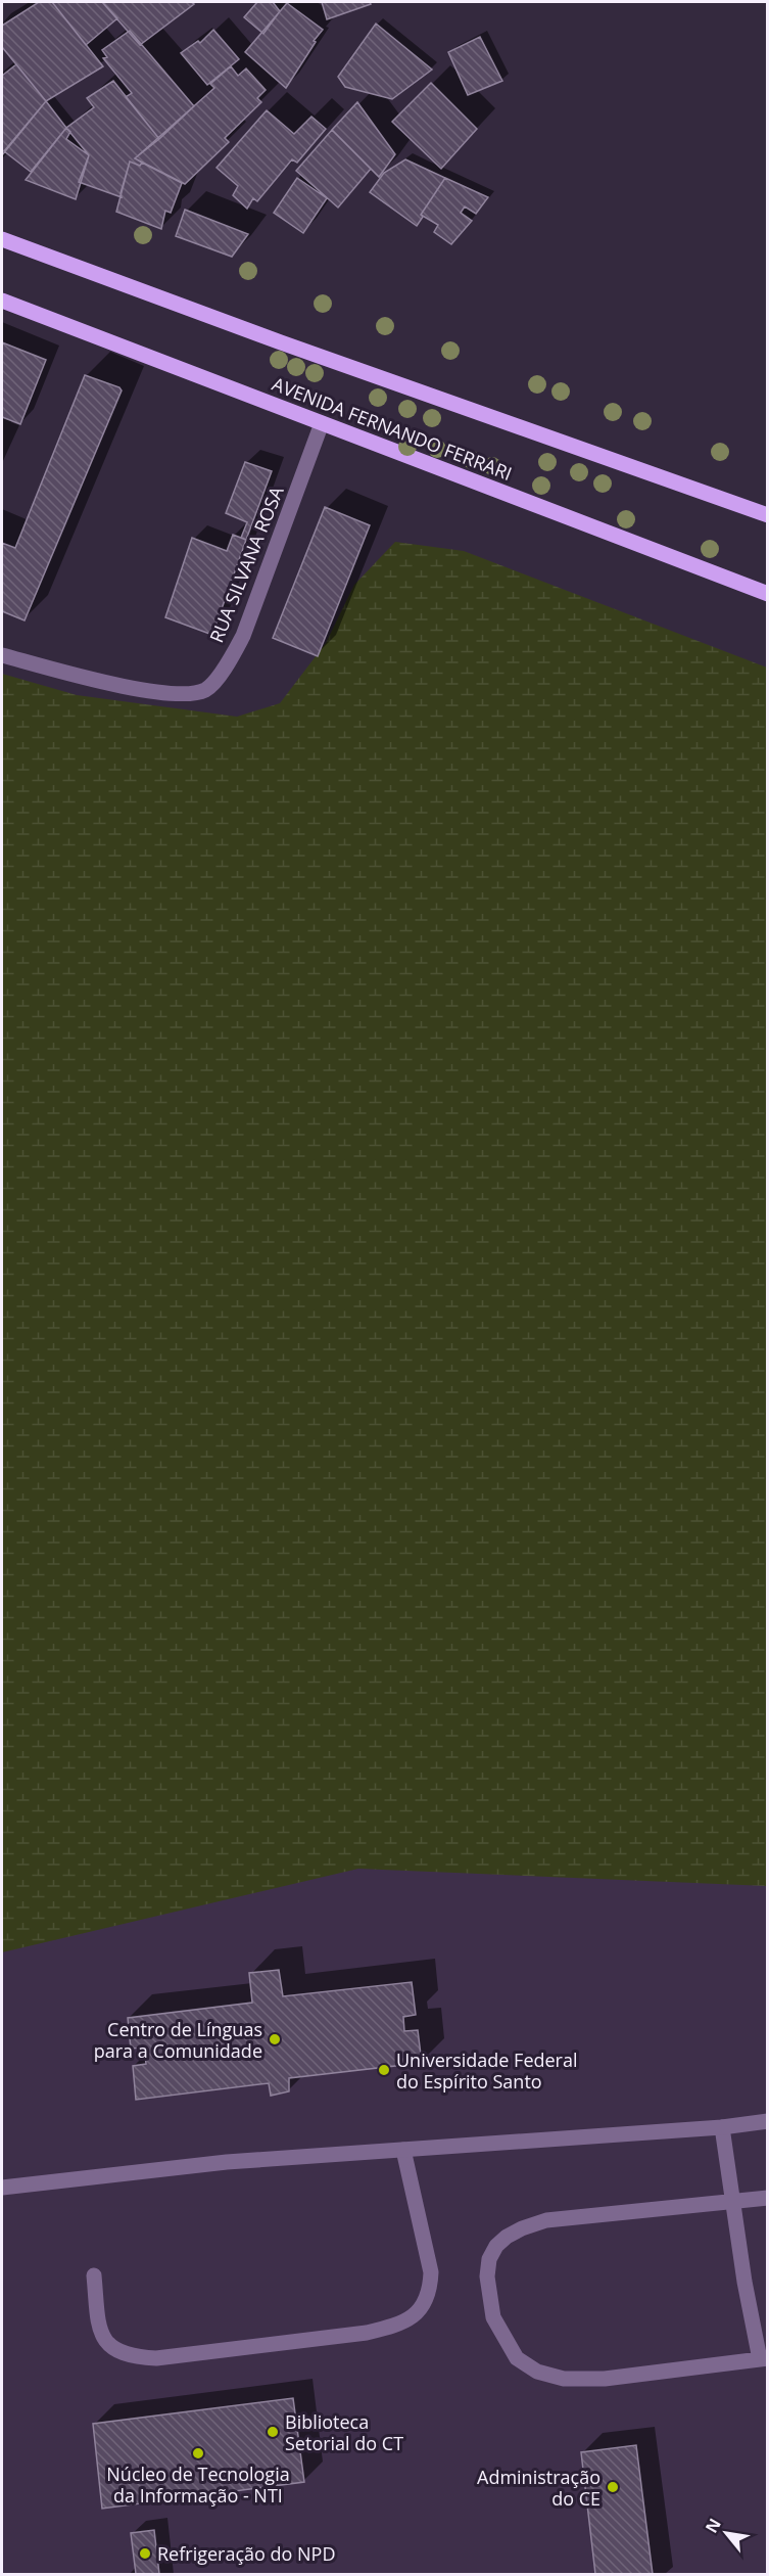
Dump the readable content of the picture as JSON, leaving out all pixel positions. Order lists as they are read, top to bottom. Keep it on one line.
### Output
{"streets":{"main road":["AVENIDA FERNANDO FERRARI"],"street":["RUA SILVANA ROSA"]},"crossings":[["AVENIDA FERNANDO FERRARI","RUA SILVANA ROSA"]],"places":["Centro de Línguas para a Comunidade","Universidade Federal do Espírito Santo","Biblioteca Setorial do CT","Núcleo de Tecnologia da Informação - NTI","Administração do CE","Refrigeração do NPD"],"north":"top left"}
